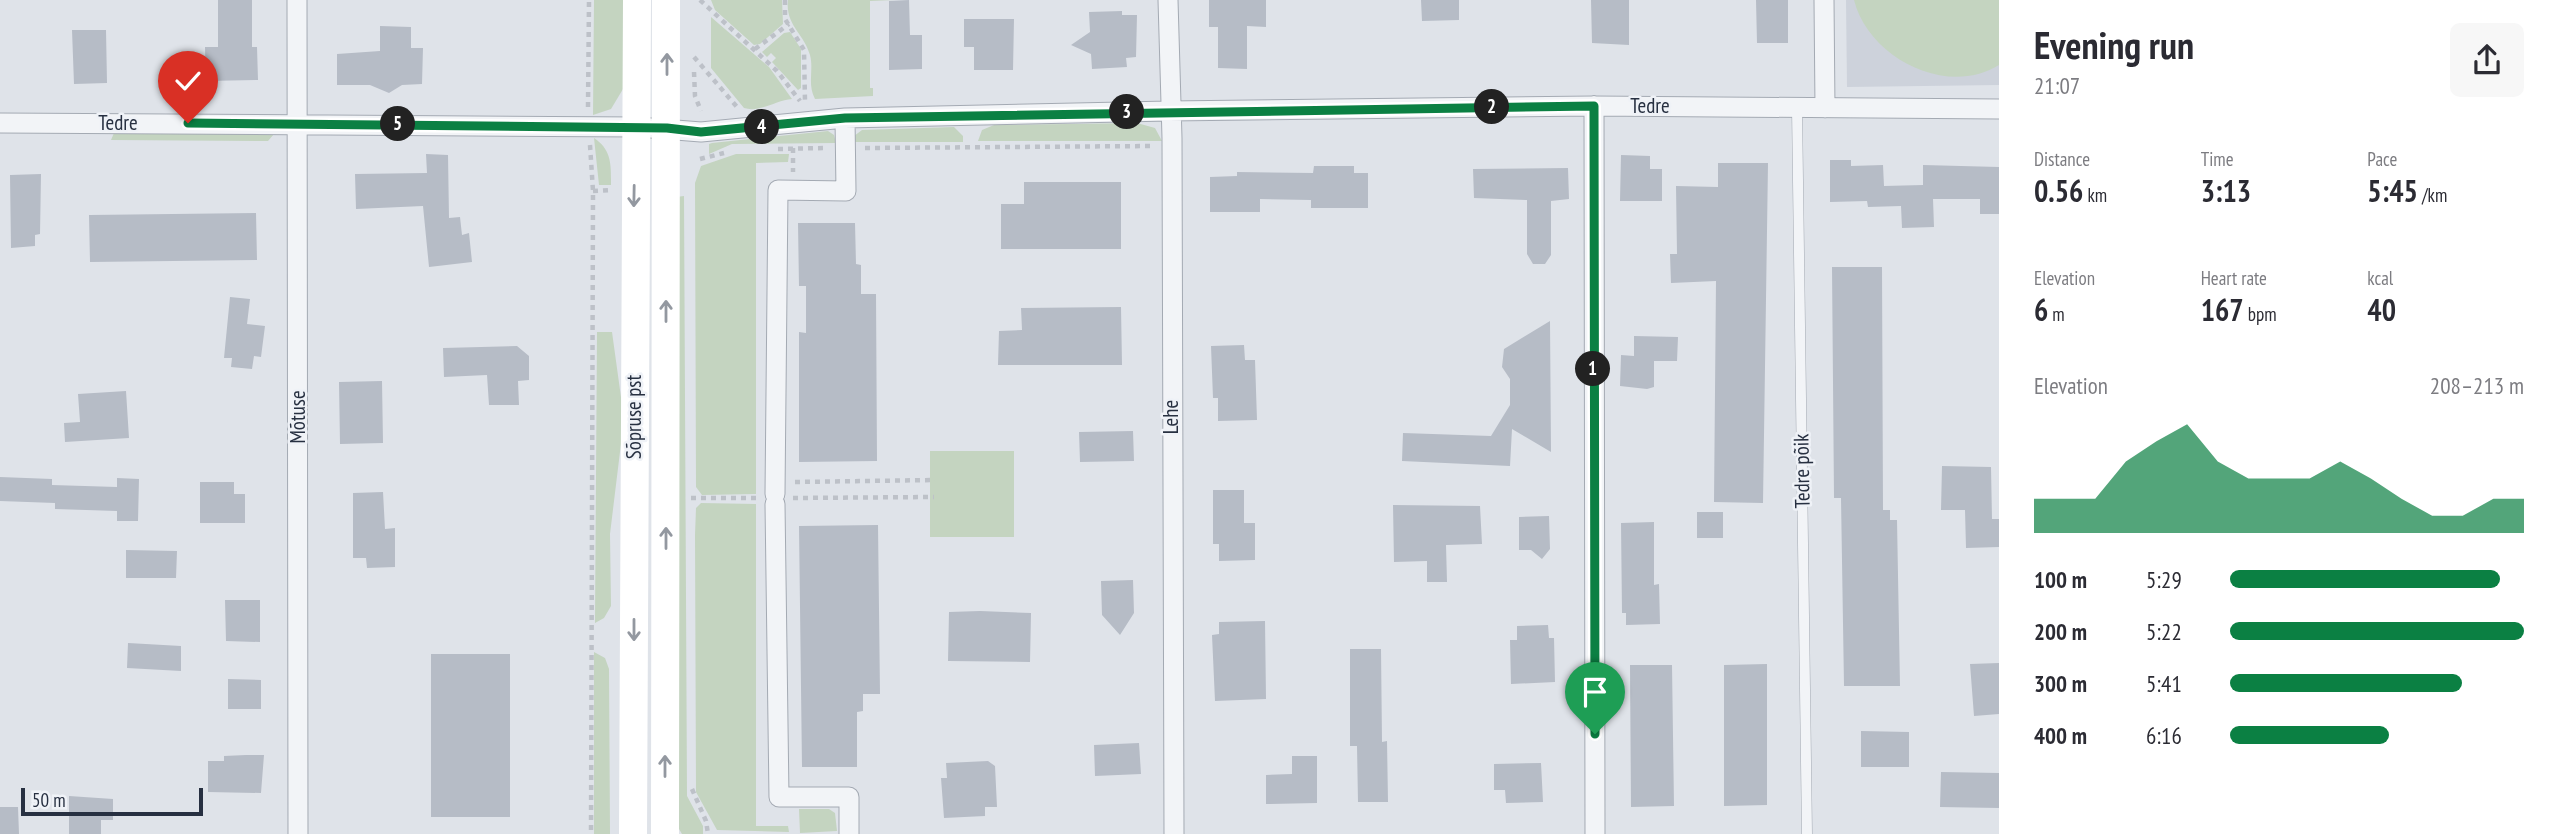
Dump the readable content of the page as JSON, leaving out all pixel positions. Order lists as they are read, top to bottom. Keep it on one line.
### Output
{"streets":{"main road":["Sõpruse pst"],"street":["Tedre","Mõtuse","Lehe"],"lane":["Tedre põik"]},"crossings":[["Tedre","Mõtuse"],["Tedre","Sõpruse pst"],["Tedre","Lehe"],["Tedre","Tedre põik"]],"scale_bar":"50 m","page":{"heading":["Evening run","21:07"],"pins":["2","3","5","4","1"],"stats":[["Distance","0.56 km"],["Time","3:13"],["Pace","5:45 /km"],["Elevation","6 m"],["Heart rate","167 bpm"],["kcal","40"]],"chart":["Elevation","208–213 m"],"list":[{"name":"100 m","note":"5:29"},{"name":"200 m","note":"5:22"},{"name":"300 m","note":"5:41"},{"name":"400 m","note":"6:16"}],"scale":"50 m"}}
